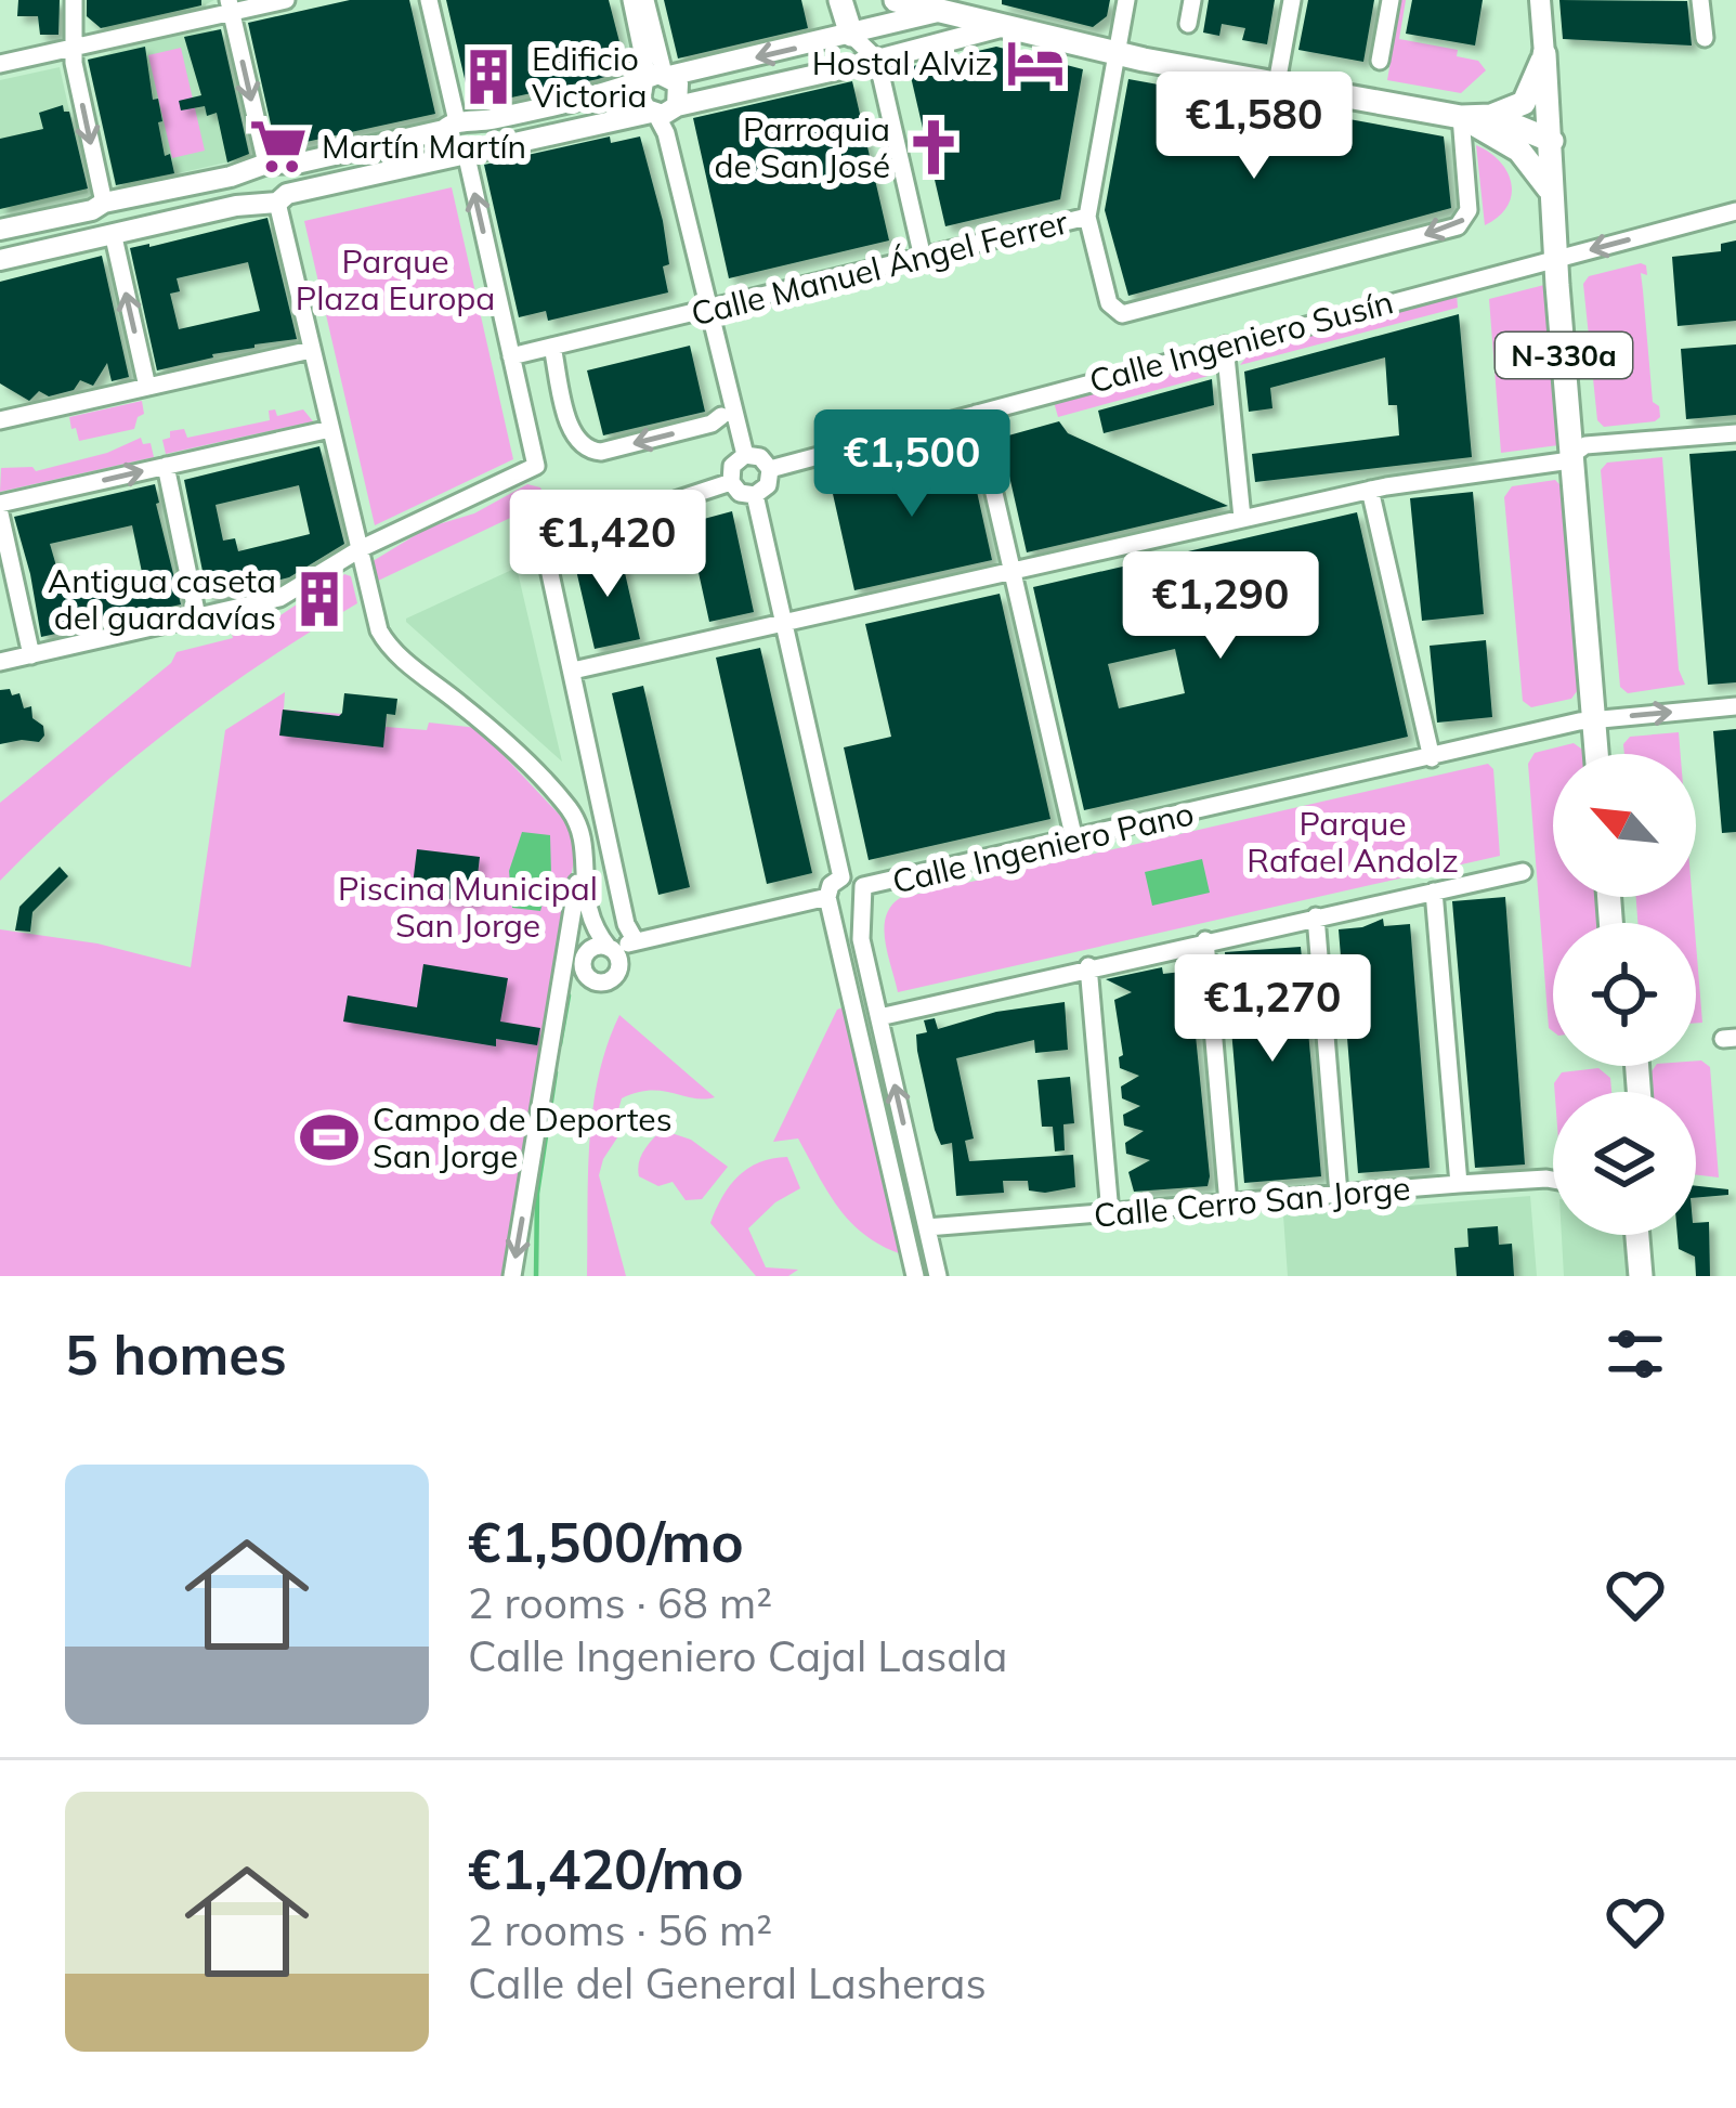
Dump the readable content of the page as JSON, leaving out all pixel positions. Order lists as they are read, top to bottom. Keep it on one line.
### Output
{"streets":{"highway":["N-330a"],"street":["Calle Manuel Ángel Ferrer","Calle Ingeniero Susín","Calle Ingeniero Pano","Calle Cerro San Jorge"]},"crossings":[["Calle Ingeniero Susín","N-330a"],["N-330a","Calle Ingeniero Pano"]],"parks":["Parque Plaza Europa","Parque Rafael Andolz","Piscina Municipal San Jorge"],"places":{"hotel":["Hostal Alviz"],"building":["Edificio Victoria","Antigua caseta del guardavías"],"supermarket":["Martín Martín"],"church":["Parroquia de San José"],"sports":["Campo de Deportes San Jorge"]},"north":"top left","page":{"price":["€1,580","€1,500","€1,420","€1,290","€1,270"],"heading":"5 homes","list":[{"name":"€1,500/mo","note":"2 rooms · 68 m² · Calle Ingeniero Cajal Lasala"},{"name":"€1,420/mo","note":"2 rooms · 56 m² · Calle del General Lasheras"}]}}
